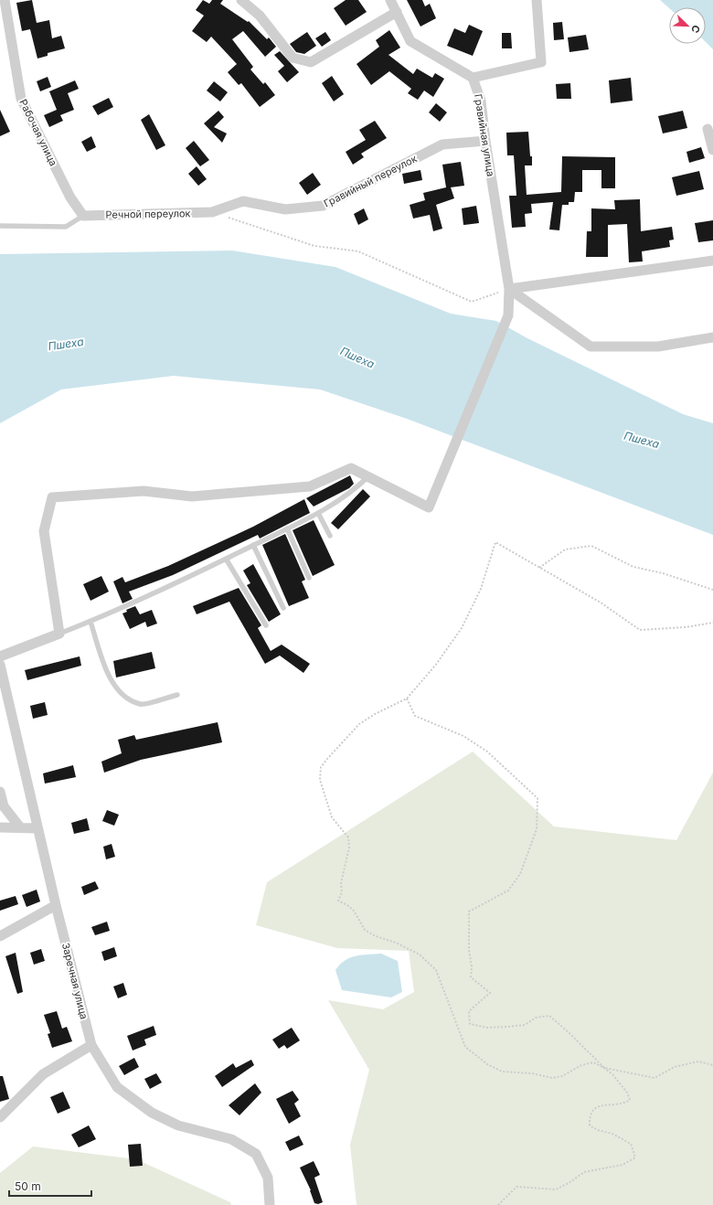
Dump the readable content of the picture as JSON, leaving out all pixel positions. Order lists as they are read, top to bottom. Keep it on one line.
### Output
{"streets":{"street":["Рабочая улица","Гравийная улица","Гравийный переулок","Речной переулок","Заречная улица"]},"crossings":[["Рабочая улица","Речной переулок"],["Гравийная улица","Гравийный переулок"],["Гравийный переулок","Речной переулок"]],"water":["Пшеха"],"scale_bar":"50 m","north":"bottom right"}
